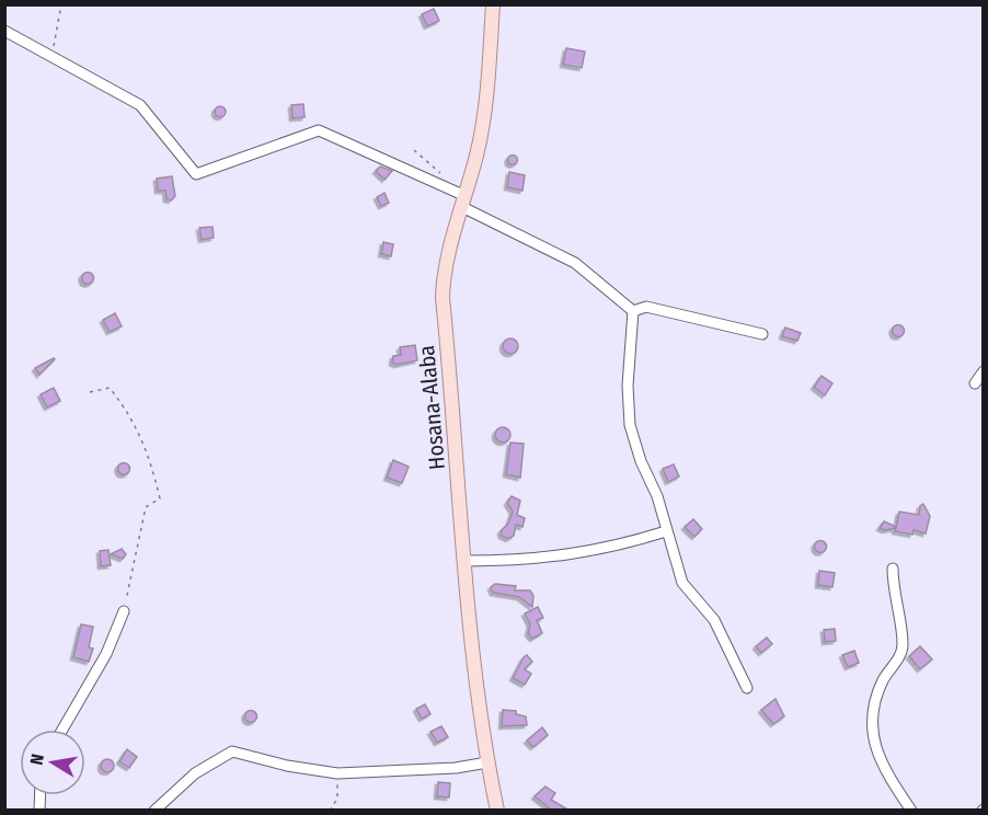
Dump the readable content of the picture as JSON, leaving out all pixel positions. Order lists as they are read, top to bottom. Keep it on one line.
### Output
{"streets":{"main road":["Hosana-Alaba"]},"north":"left"}
